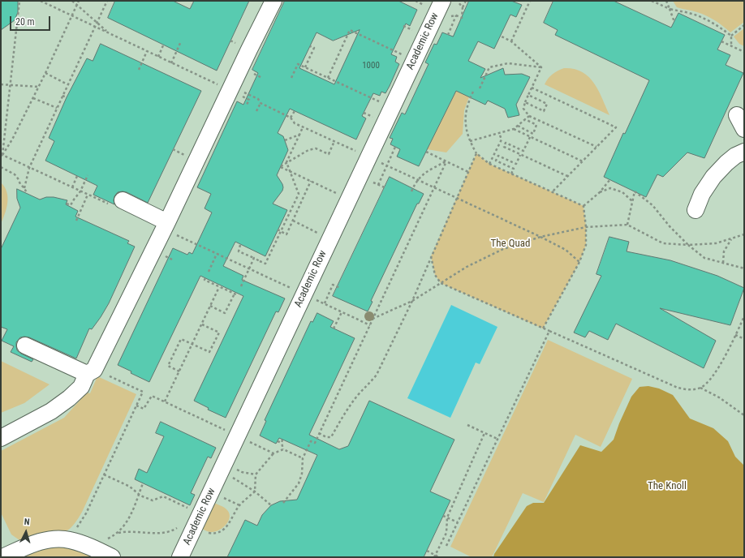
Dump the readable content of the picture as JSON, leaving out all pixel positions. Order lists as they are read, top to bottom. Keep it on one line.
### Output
{"streets":{"street":["Academic Row"]},"parks":["The Quad","The Knoll"],"house_numbers":["1000"],"scale_bar":"20 m","north":"top"}
